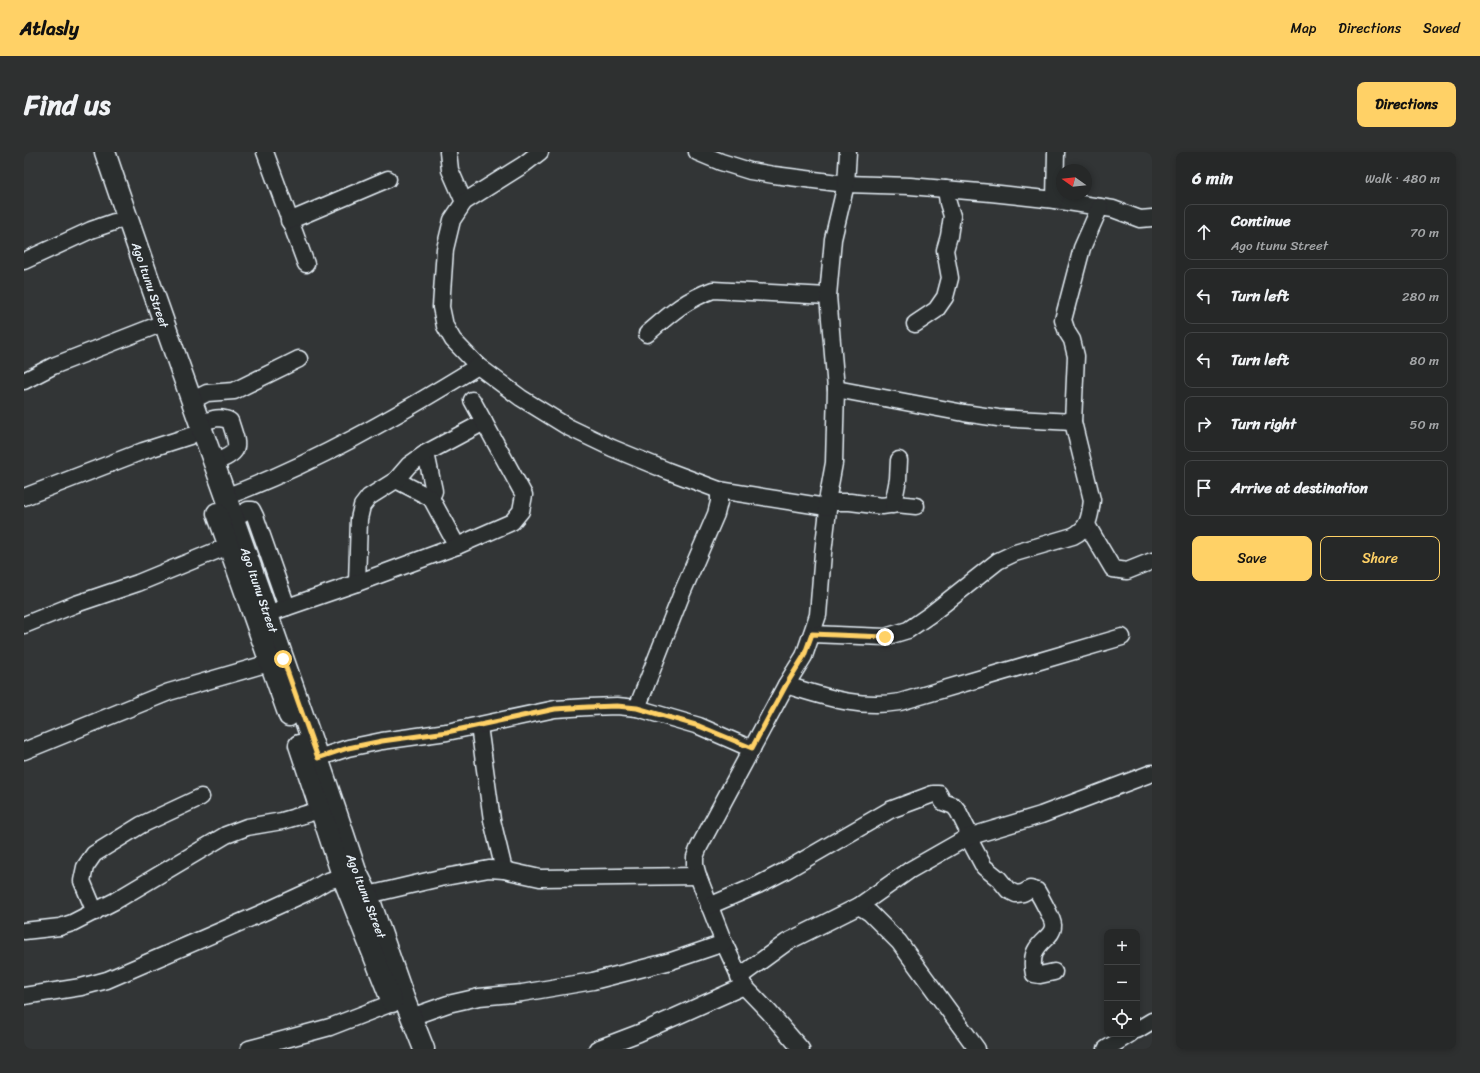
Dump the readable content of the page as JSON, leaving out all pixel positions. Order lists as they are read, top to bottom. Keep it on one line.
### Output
{"streets":{"main road":["Ago Itunu Street"]},"north":"left","page":{"header":"Atlasly","nav":["Map","Directions","Saved"],"title":"Find us","buttons":["Directions",["Save","Share"]],"heading":["6 min","Walk · 480 m"],"list":[["Continue","Ago Itunu Street","70 m"],["Turn left","280 m"],["Turn left","80 m"],["Turn right","50 m"],"Arrive at destination"],"map_buttons":["+","−"]}}
